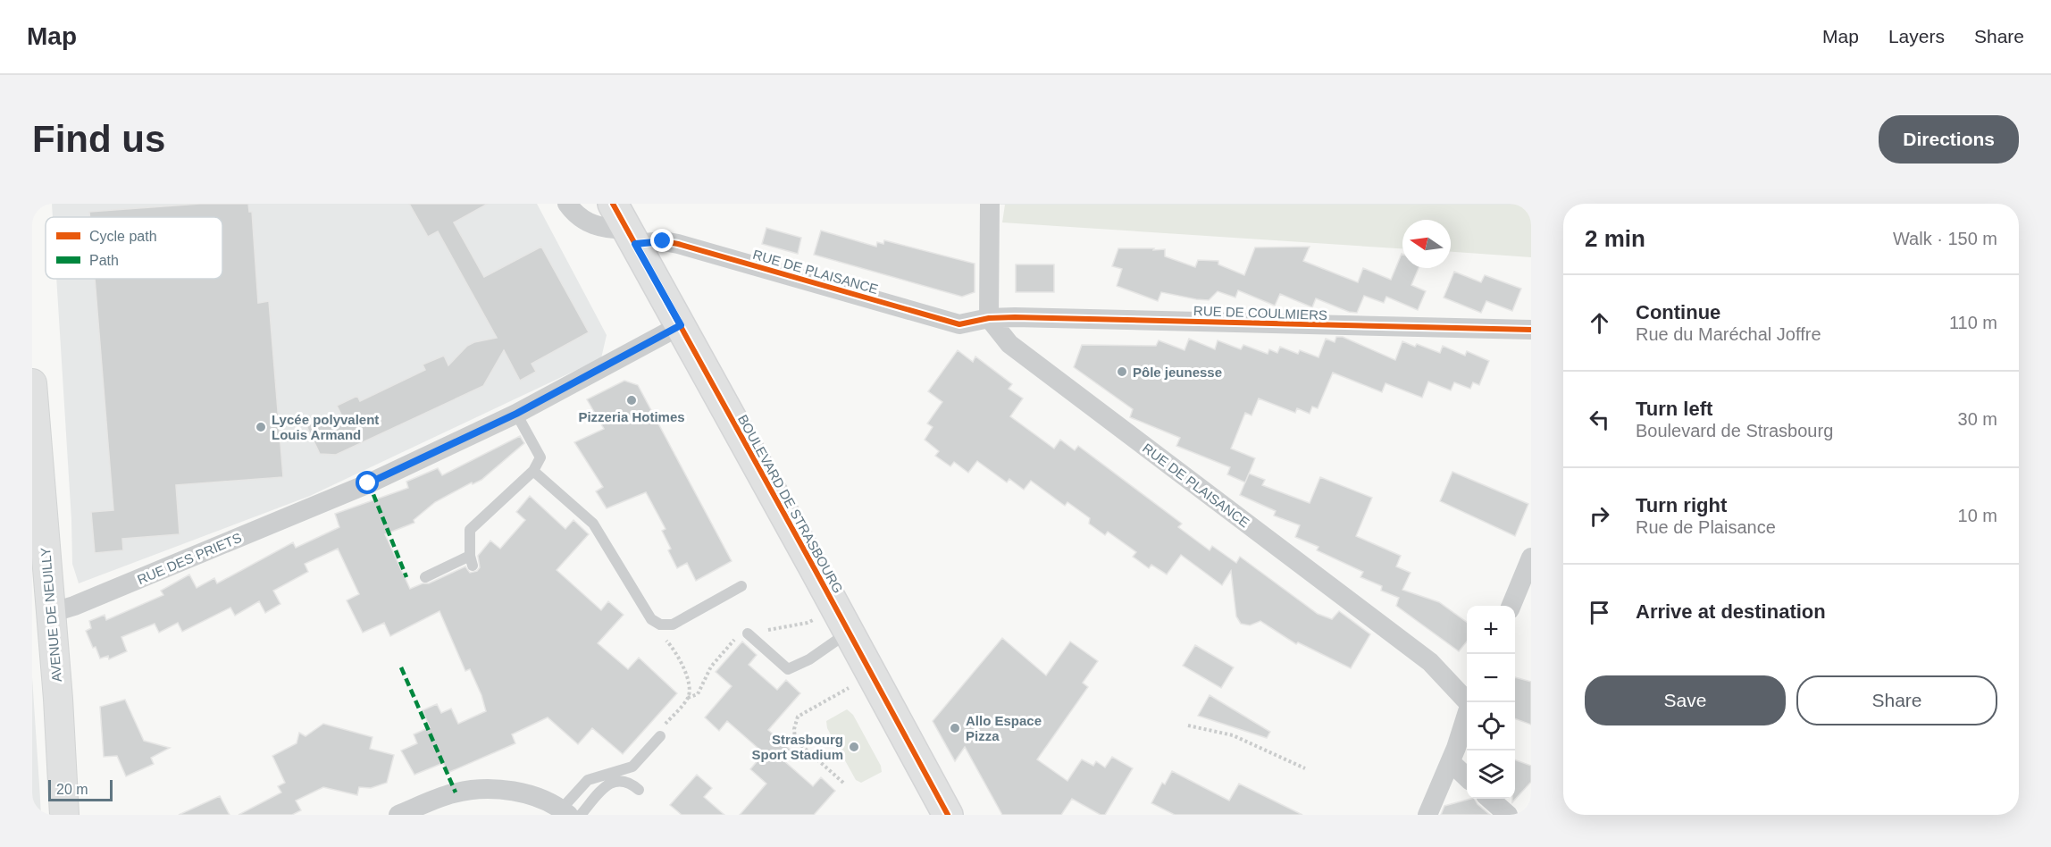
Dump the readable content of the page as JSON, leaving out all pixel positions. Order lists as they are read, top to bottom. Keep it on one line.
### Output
{"streets":{"main road":["BOULEVARD DE STRASBOURG"],"street":["RUE DE PLAISANCE","RUE DE COULMIERS","RUE DES PRIETS","AVENUE DE NEUILLY"]},"crossings":[["RUE DE PLAISANCE","RUE DE COULMIERS"],["RUE DE PLAISANCE","BOULEVARD DE STRASBOURG"],["BOULEVARD DE STRASBOURG","RUE DES PRIETS"],["RUE DES PRIETS","AVENUE DE NEUILLY"]],"places":["Pôle jeunesse","Pizzeria Hotimes","Lycée polyvalent Louis Armand","Allo Espace Pizza","Strasbourg Sport Stadium"],"legend":["Cycle path","Path"],"scale_bar":"20 m","north":"left","page":{"header":"Map","nav":["Map","Layers","Share"],"buttons":["Directions",["Save","Share"]],"title":"Find us","heading":["2 min","Walk · 150 m"],"list":[["Continue","Rue du Maréchal Joffre","110 m"],["Turn left","Boulevard de Strasbourg","30 m"],["Turn right","Rue de Plaisance","10 m"],"Arrive at destination"],"map_buttons":["+","−"],"scale":"20 m"}}
